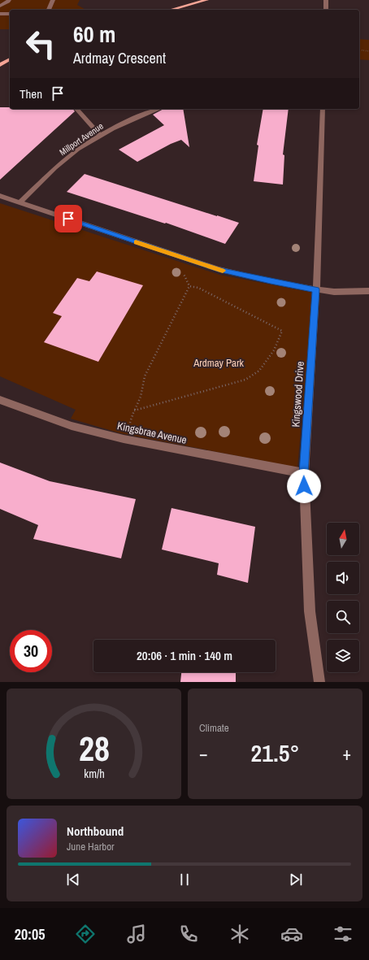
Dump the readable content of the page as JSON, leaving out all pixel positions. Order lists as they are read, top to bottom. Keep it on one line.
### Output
{"streets":{"street":["Millport Avenue","Kingswood Drive","Kingsbrae Avenue"]},"crossings":[["Kingswood Drive","Kingsbrae Avenue"]],"parks":["Ardmay Park"],"north":"top","page":{"turn":["60 m","Ardmay Crescent"],"then":"Then","limit":"30","trip":"20:06 · 1 min · 140 m","tile":"Climate","heat":["−","21.5°","+"],"song":["Northbound","June Harbor"],"tabs":"20:05","gauge":["28","km/h"]}}
